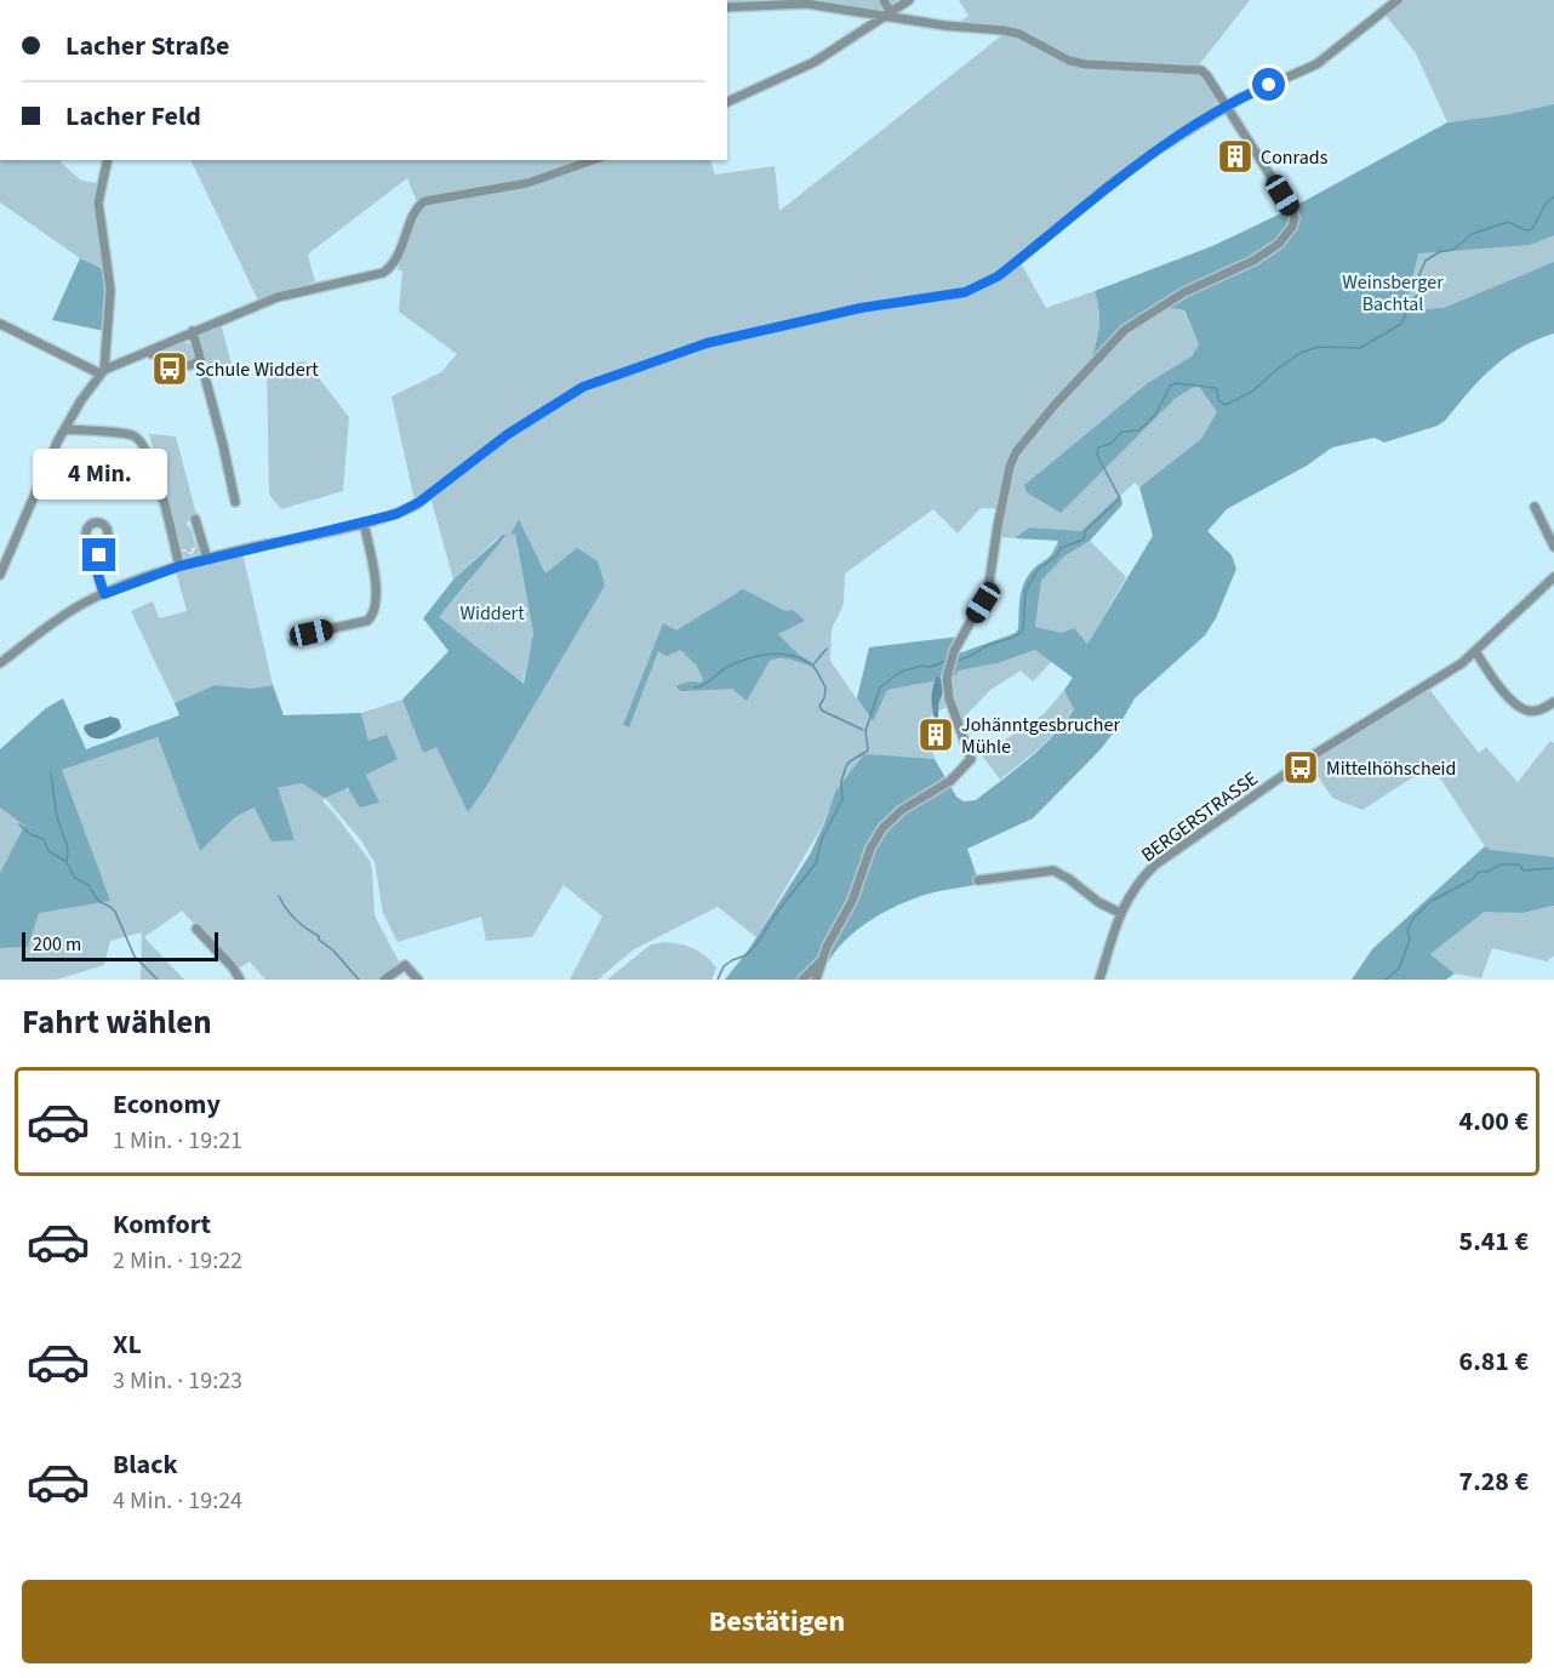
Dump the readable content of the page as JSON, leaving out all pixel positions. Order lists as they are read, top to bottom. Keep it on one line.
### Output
{"streets":{"street":["BERGERSTRASSE"]},"parks":["Weinsberger Bachtal","Widdert"],"places":{"building":["Conrads","Johänntgesbrucher Mühle"],"bus stop":["Schule Widdert","Mittelhöhscheid"]},"scale_bar":"200 m","page":{"banner":["Lacher Straße","Lacher Feld"],"bubble":"4 Min.","scale":"200 m","heading":"Fahrt wählen","list":[{"name":"Economy","note":"1 Min. · 19:21","value":"4.00 €"},{"name":"Komfort","note":"2 Min. · 19:22","value":"5.41 €"},{"name":"XL","note":"3 Min. · 19:23","value":"6.81 €"},{"name":"Black","note":"4 Min. · 19:24","value":"7.28 €"}],"buttons":"Bestätigen"}}
